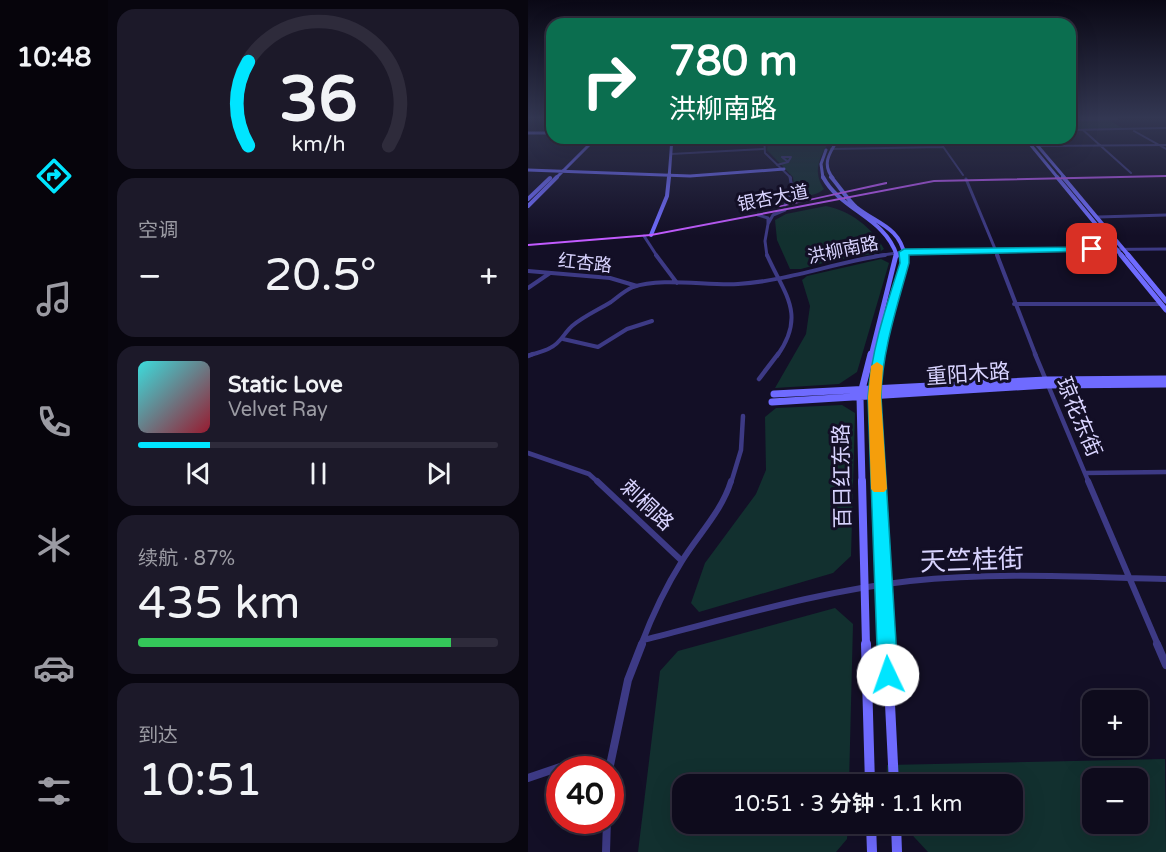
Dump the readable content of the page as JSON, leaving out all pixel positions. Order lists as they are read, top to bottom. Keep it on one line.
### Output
{"streets":{"main road":["银杏大道"],"street":["洪柳南路","红杏路","重阳木路","琼花东街","百日红东路","刺桐路","天竺桂街"]},"crossings":[["银杏大道","琼花东街"],["洪柳南路","红杏路"],["洪柳南路","琼花东街"],["洪柳南路","百日红东路"],["重阳木路","琼花东街"],["重阳木路","百日红东路"],["琼花东街","天竺桂街"],["百日红东路","天竺桂街"]],"page":{"tabs":"10:48","turn":["780 m","洪柳南路"],"tile":["空调",["续航 · 87%","435 km"],["到达","10:51"]],"heat":["−","20.5°","+"],"song":["Static Love","Velvet Ray"],"map_buttons":["+","−"],"limit":"40","trip":"10:51 · 3 分钟 · 1.1 km","gauge":["36","km/h"]}}
